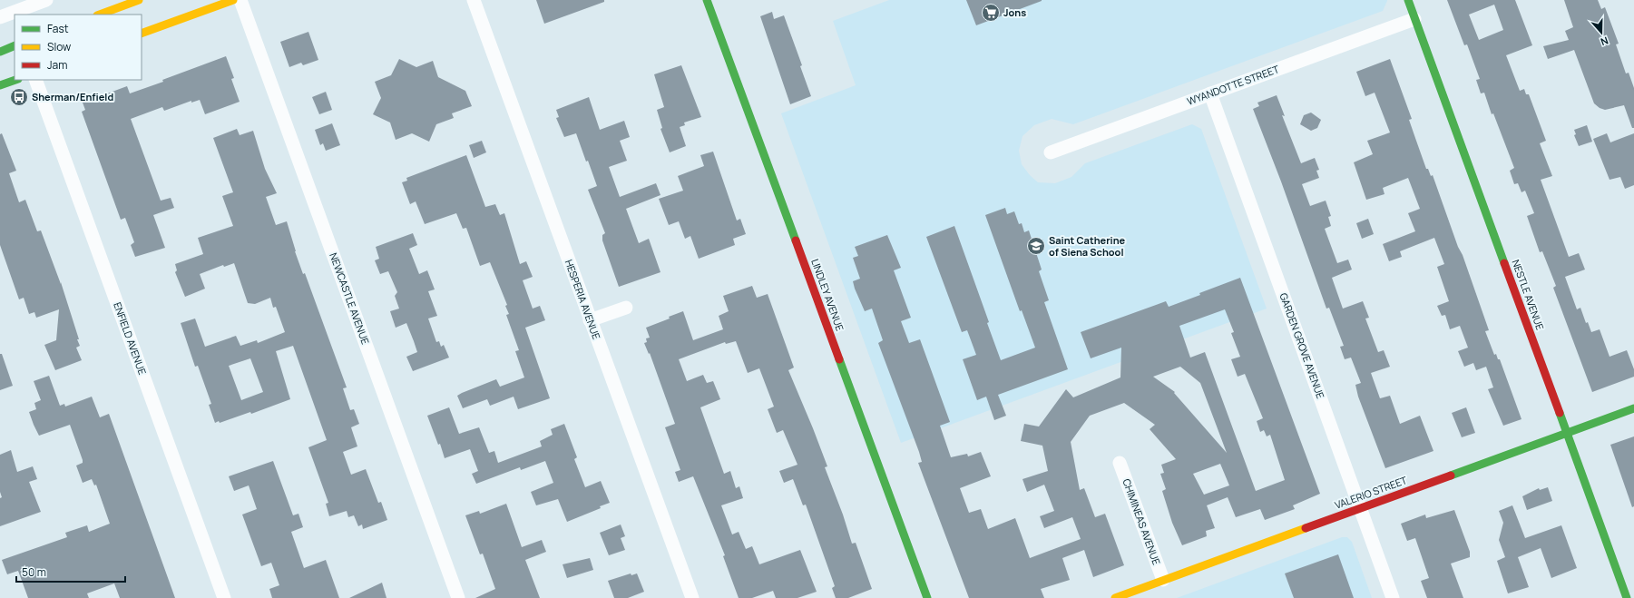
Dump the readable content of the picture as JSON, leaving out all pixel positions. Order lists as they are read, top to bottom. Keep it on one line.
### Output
{"streets":{"street":["WYANDOTTE STREET","LINDLEY AVENUE","NESTLE AVENUE","NEWCASTLE AVENUE","HESPERIA AVENUE","ENFIELD AVENUE","GARDEN GROVE AVENUE","VALERIO STREET","CHIMINEAS AVENUE"]},"crossings":[["WYANDOTTE STREET","NESTLE AVENUE"],["WYANDOTTE STREET","GARDEN GROVE AVENUE"],["NESTLE AVENUE","VALERIO STREET"],["GARDEN GROVE AVENUE","VALERIO STREET"],["VALERIO STREET","CHIMINEAS AVENUE"]],"places":{"supermarket":["Jons"],"bus stop":["Sherman/Enfield"],"school or university":["Saint Catherine of Siena School"]},"legend":["Fast","Slow","Jam"],"scale_bar":"50 m","north":"bottom"}
